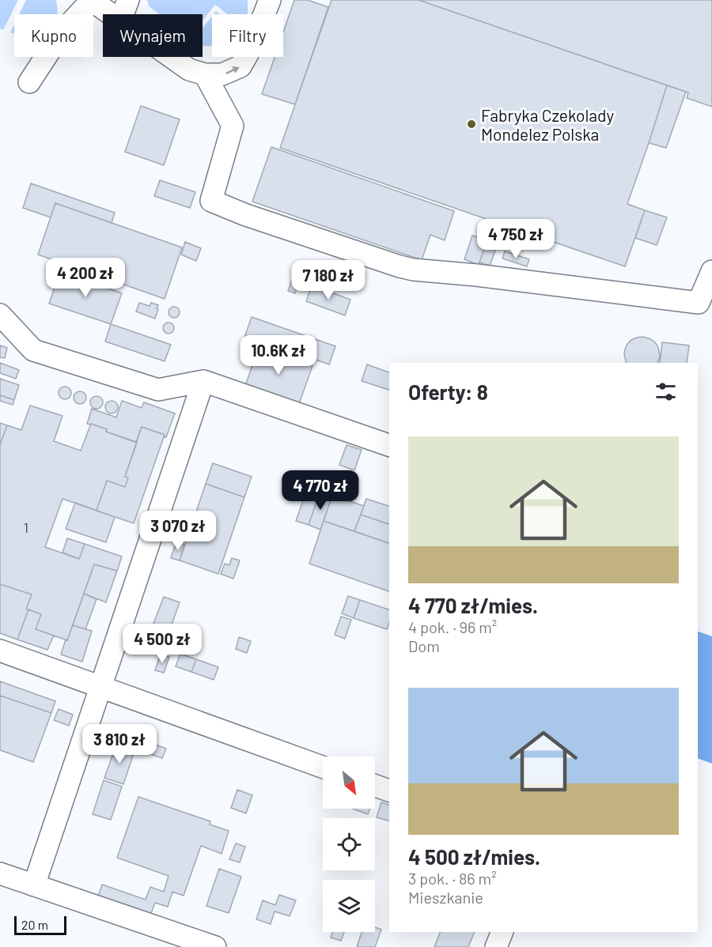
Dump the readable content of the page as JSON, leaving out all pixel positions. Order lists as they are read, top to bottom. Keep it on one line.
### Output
{"places":["Fabryka Czekolady Mondelez Polska"],"house_numbers":["1"],"scale_bar":"20 m","north":"bottom right","page":{"chip":["Kupno","Wynajem","Filtry"],"price":["4 750 zł","4 200 zł","7 180 zł","10.6K zł","4 770 zł","3 070 zł","4 500 zł","3 810 zł"],"heading":"Oferty: 8","list":[{"name":"4 770 zł/mies.","note":"4 pok. · 96 m² · Dom"},{"name":"4 500 zł/mies.","note":"3 pok. · 86 m² · Mieszkanie"}],"scale":"20 m"}}
